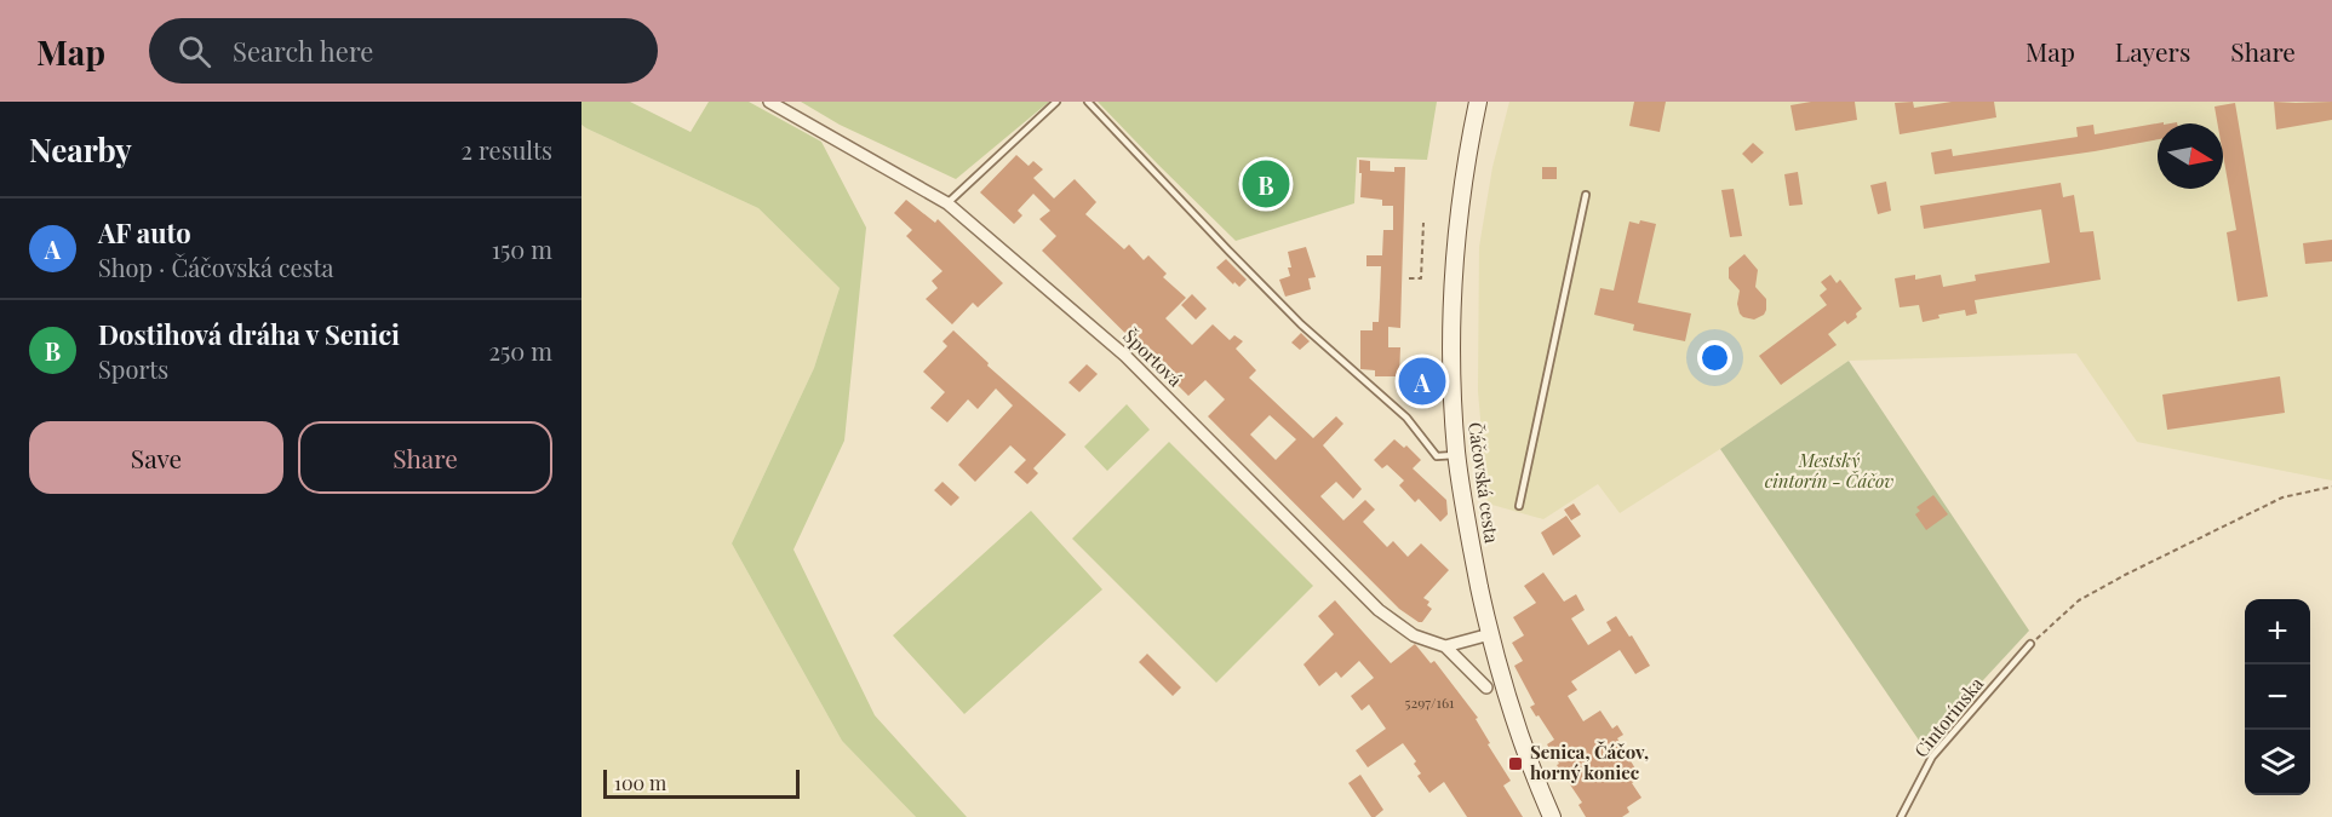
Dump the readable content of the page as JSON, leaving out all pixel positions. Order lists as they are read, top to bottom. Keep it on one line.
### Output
{"streets":{"main road":["Čáčovská cesta"],"street":["Športová"],"lane":["Cintorínska"]},"parks":["Mestský cintorín - Čáčov"],"places":{"transit":["Senica, Čáčov, horný koniec"]},"house_numbers":["5297/161"],"scale_bar":"100 m","north":"right","page":{"header":"Map","search":"Search here","nav":["Map","Layers","Share"],"heading":["Nearby","2 results"],"pins":["B","A"],"list":[{"mark":"A","name":"AF auto","note":"Shop · Čáčovská cesta","value":"150 m"},{"mark":"B","name":"Dostihová dráha v Senici","note":"Sports","value":"250 m"}],"buttons":["Save","Share"],"map_buttons":["+","−"],"scale":"100 m"}}
